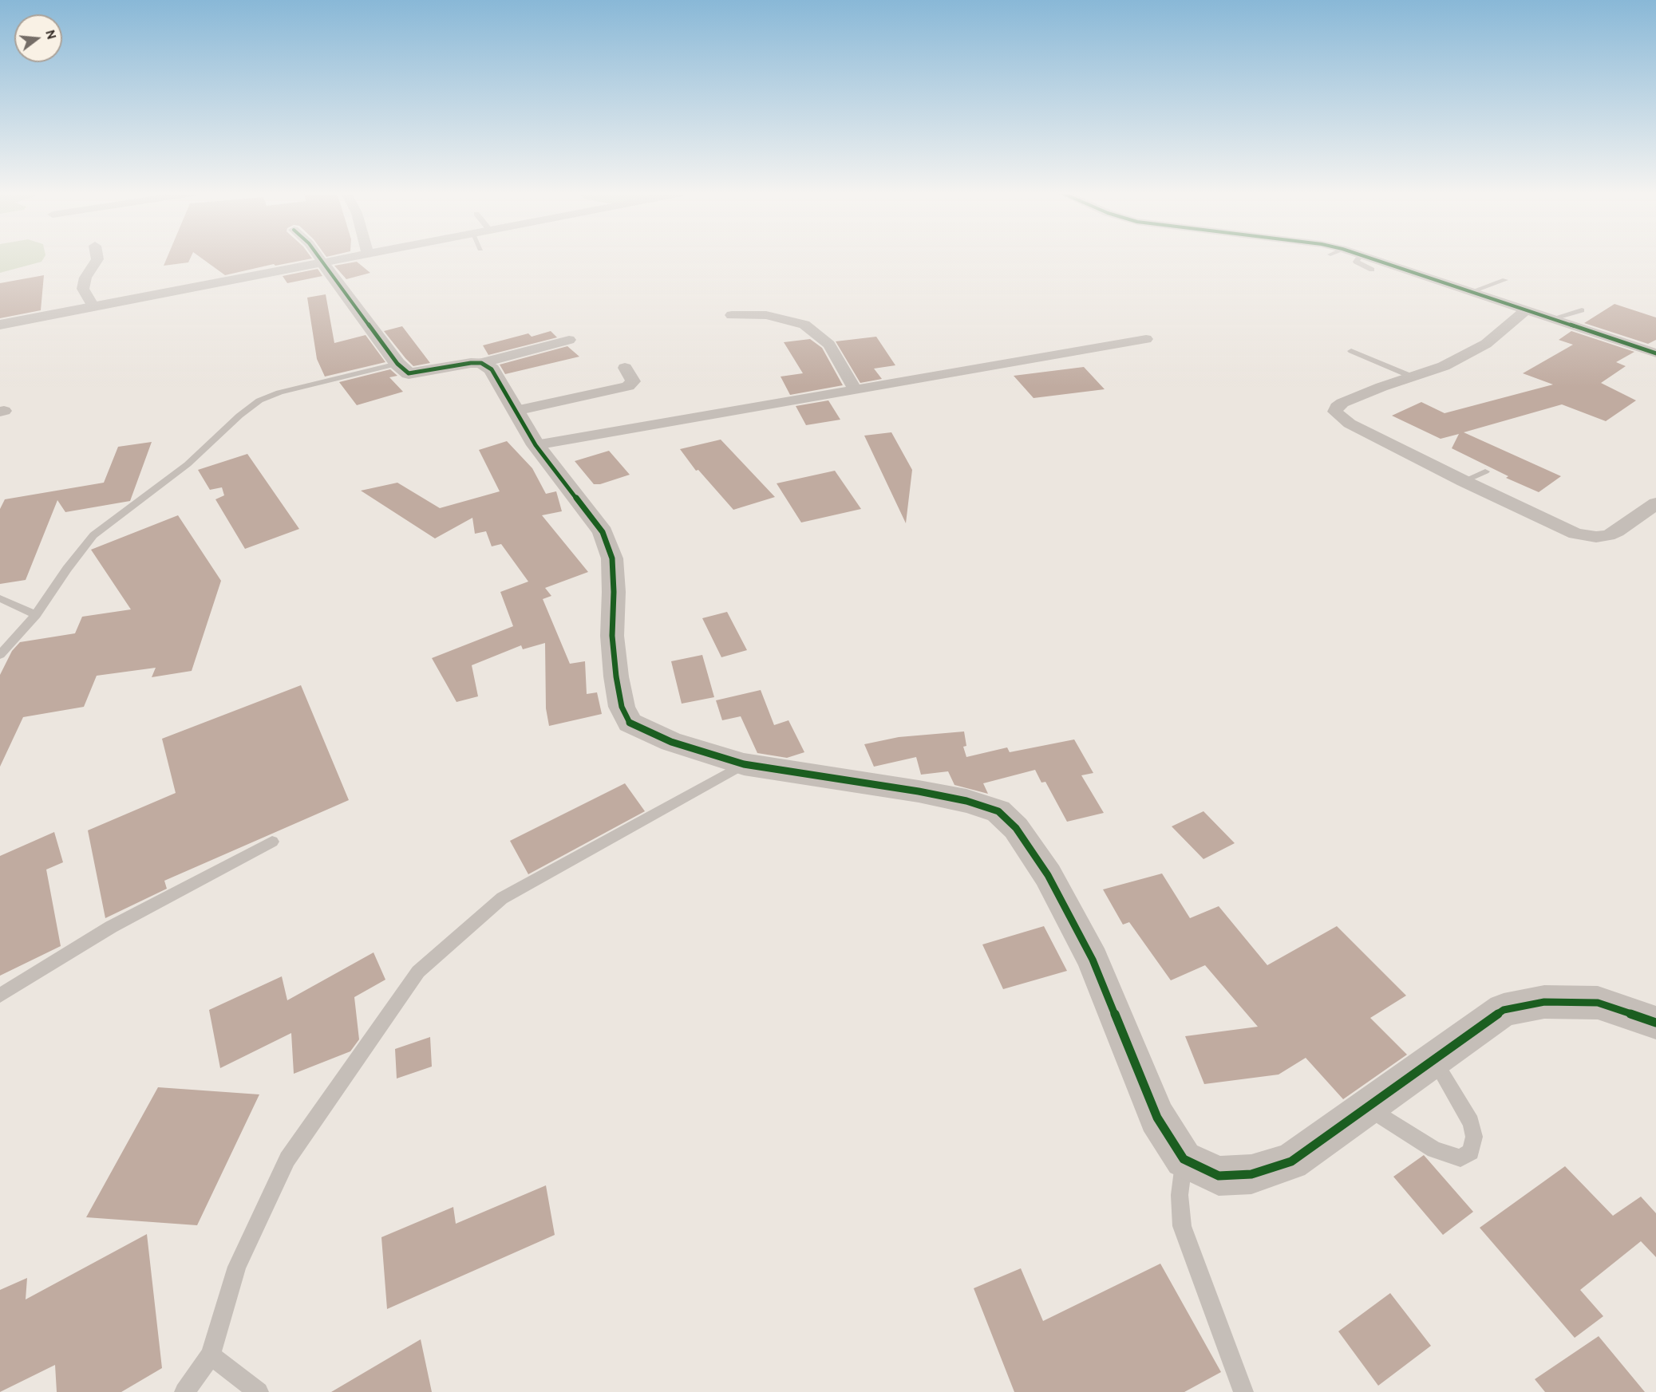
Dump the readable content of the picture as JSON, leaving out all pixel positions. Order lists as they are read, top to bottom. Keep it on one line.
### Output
{"north":"right"}
